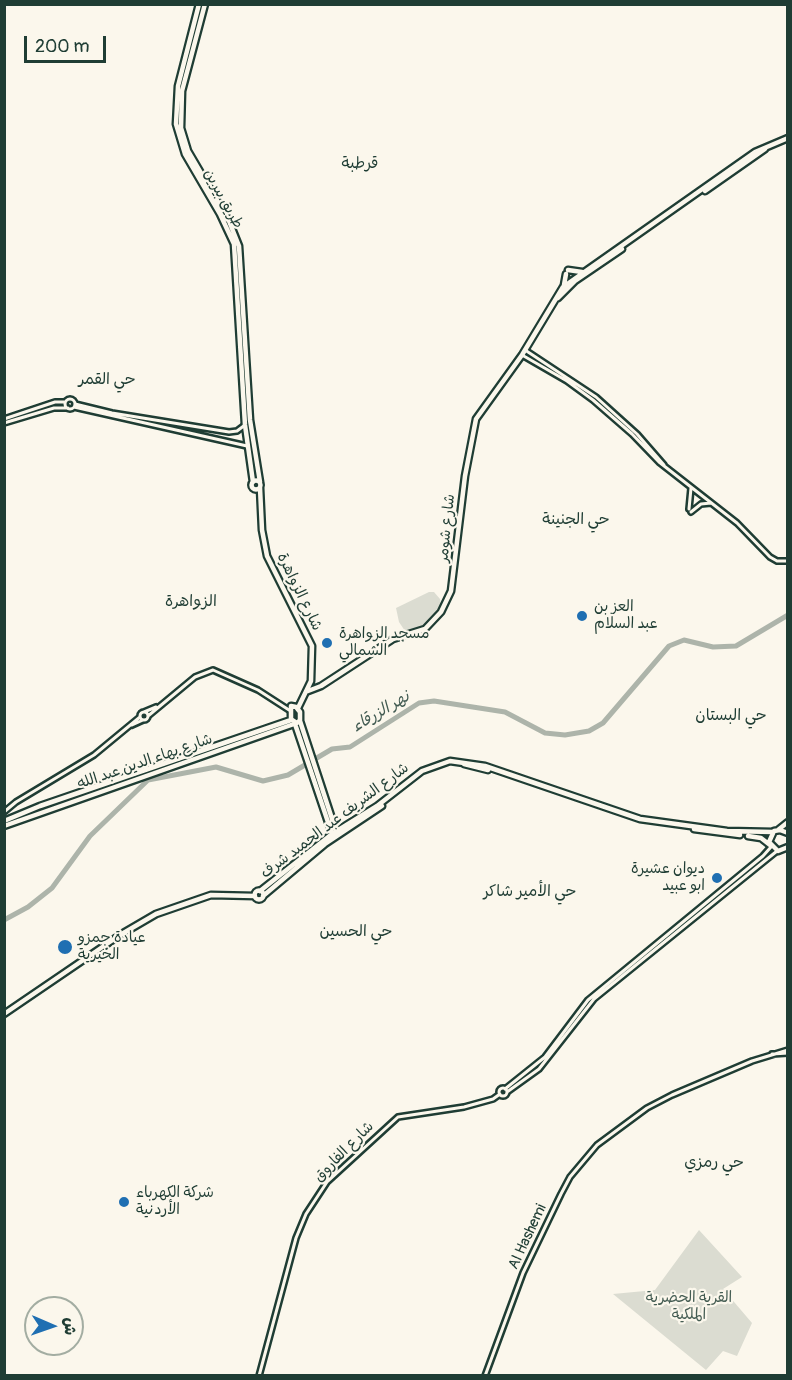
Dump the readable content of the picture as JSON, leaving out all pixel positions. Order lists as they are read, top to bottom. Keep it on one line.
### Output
{"streets":{"main road":["طريق بيرين","شارع شومر","شارع الزواهرة","شارع بهاء الدين عبد الله","شارع الشريف عبد الحميد شرف"],"street":["شارع الفاروق","Al Hashemi"]},"crossings":[["طريق بيرين","شارع الزواهرة"],["شارع شومر","شارع الزواهرة"]],"districts":["قرطبة","حي القمر","حي الجنينة","الزواهرة","حي البستان","حي الأمير شاكر","حي الحسين","حي رمزي"],"water":["نهر الزرقاء"],"parks":["القرية الحضرية الملكية"],"places":["العز بن عبد السلام","مسجد الزواهرة الشمالي","ديوان عشيرة ابو عبيد","عيادة جمزو الخيرية","شركة الكهرباء الأردنية"],"scale_bar":"200 m","north":"right"}
